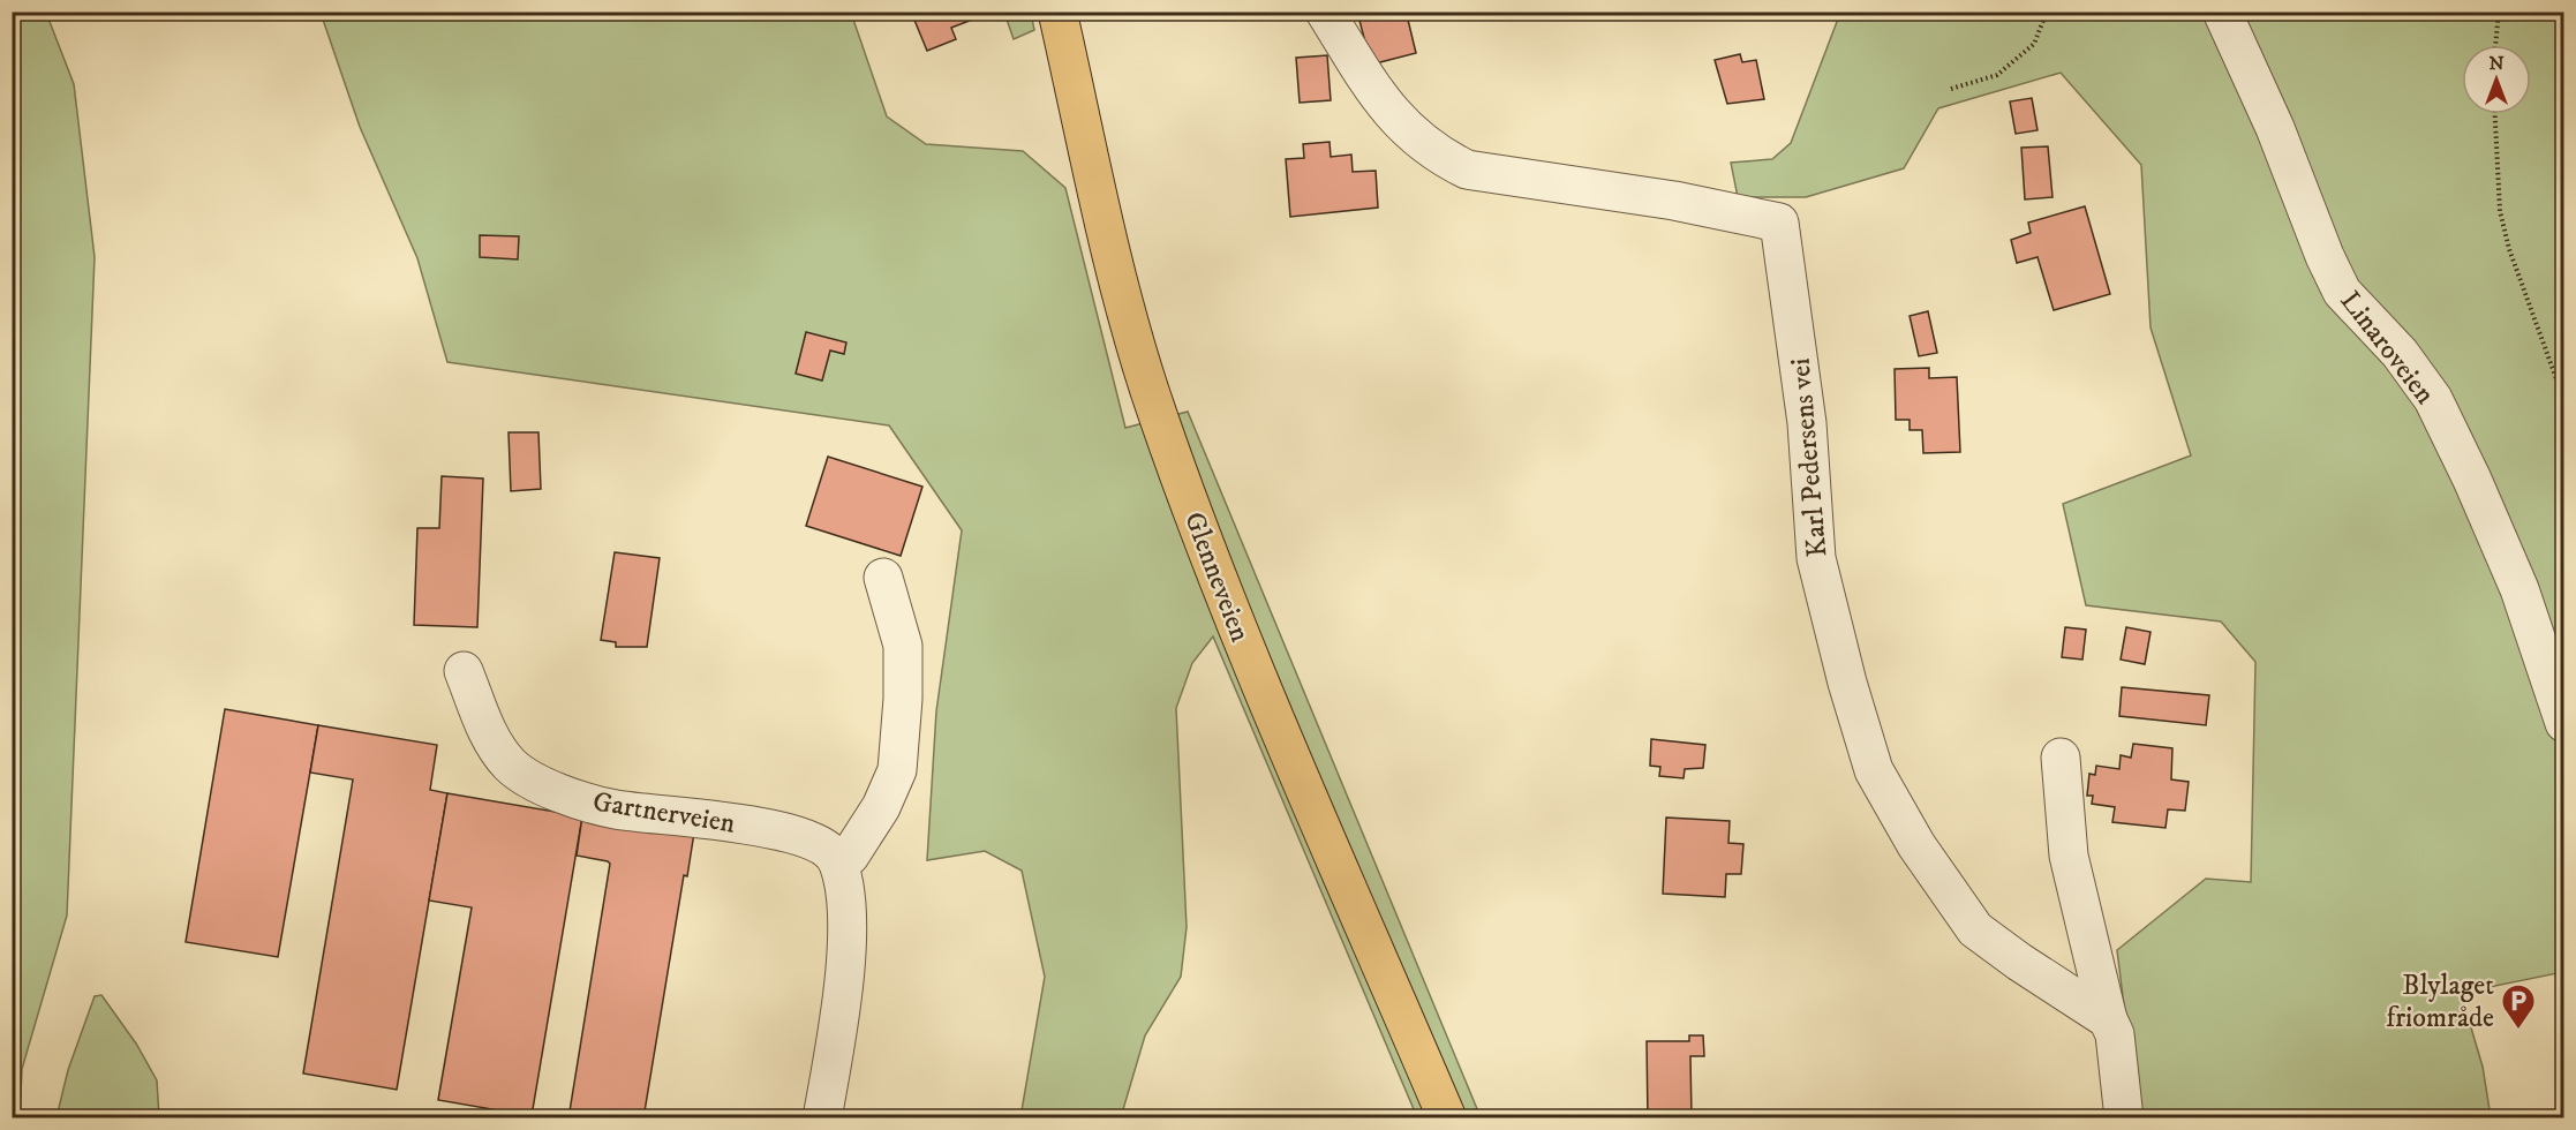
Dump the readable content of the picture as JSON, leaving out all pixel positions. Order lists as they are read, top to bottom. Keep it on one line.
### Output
{"streets":{"main road":["Glenneveien"],"street":["Linaroveien","Karl Pedersens vei","Gartnerveien"]},"places":{"parking":["Blylaget friområde"]},"north":"top"}
